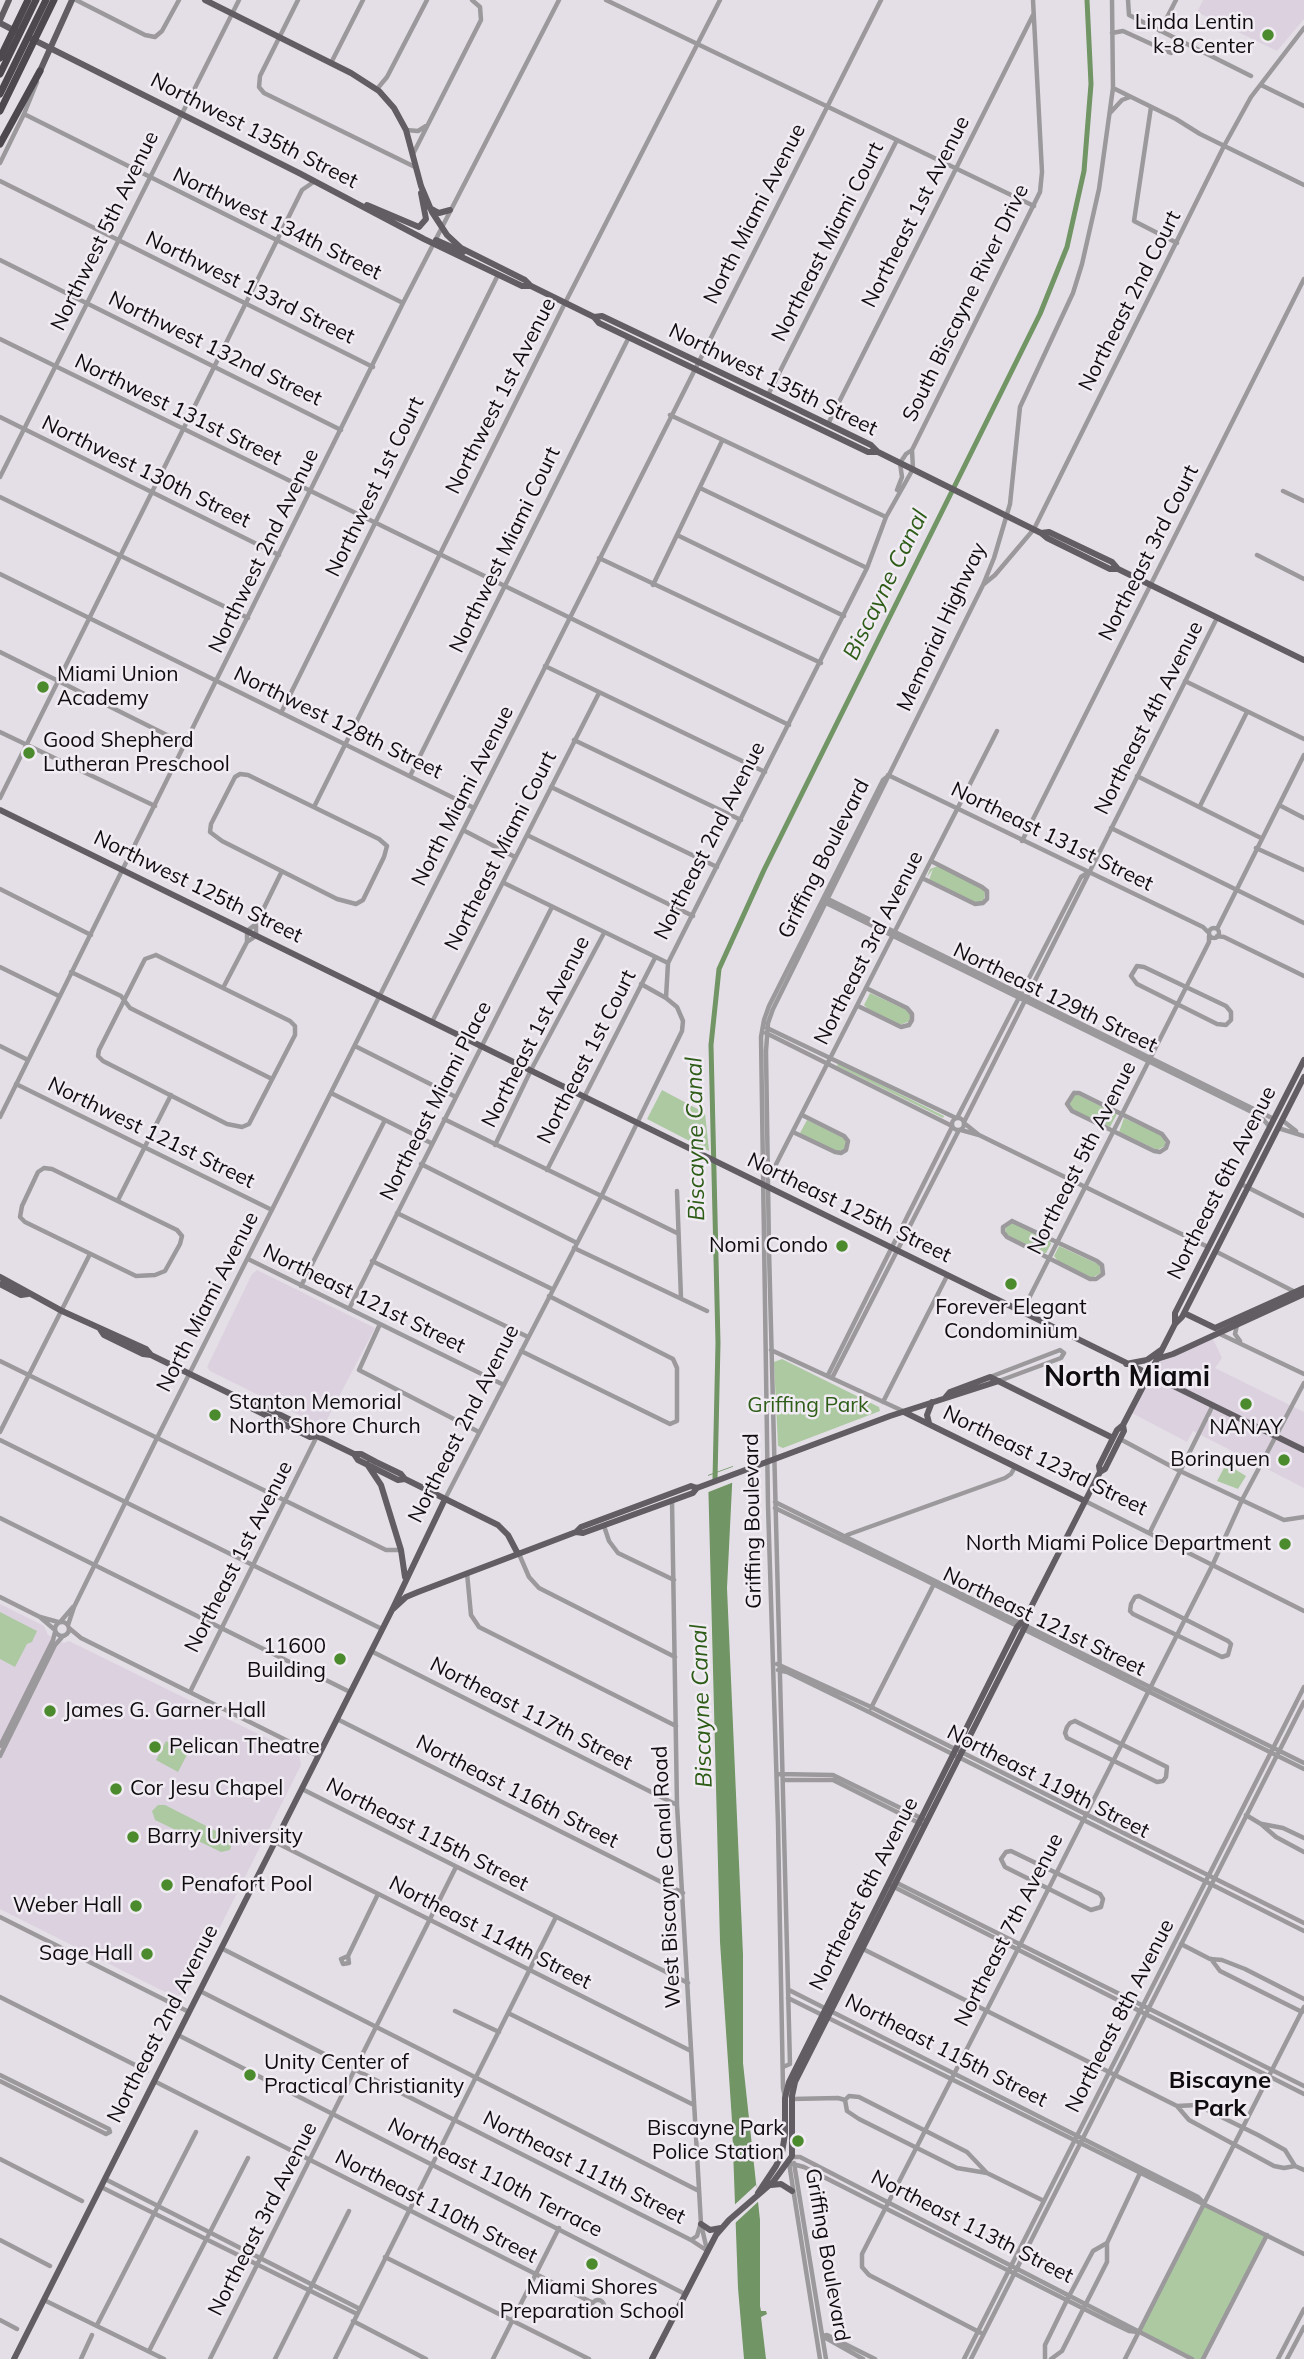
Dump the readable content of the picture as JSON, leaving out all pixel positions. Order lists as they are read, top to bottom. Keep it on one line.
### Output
{"streets":{"main road":["Northwest 135th Street","Northeast 2nd Avenue","Griffing Boulevard","Northwest 125th Street","Northeast 6th Avenue","Northeast 125th Street","Northeast 123rd Street"],"street":["Northeast 1st Avenue","North Miami Avenue","Northwest 134th Street","Northwest 5th Avenue","Northeast Miami Court","Northwest 133rd Street","Northeast 2nd Court","South Biscayne River Drive","Northwest 132nd Street","Northwest 1st Avenue","Northwest 131st Street","Northwest 130th Street","Northwest 1st Court","Northwest Miami Court","Northwest 2nd Avenue","Northeast 3rd Court","Memorial Highway","Northeast 4th Avenue","Northwest 128th Street","Northeast 131st Street","Northeast 3rd Avenue","Northeast 129th Street","Northeast 1st Court","Northeast Miami Place","Northwest 121st Street","Northeast 5th Avenue","Northeast 121st Street","Northeast 117th Street","Northeast 119th Street","Northeast 116th Street","Northeast 115th Street","West Biscayne Canal Road","Northeast 7th Avenue","Northeast 114th Street","Northeast 8th Avenue","Northeast 111th Street","Northeast 110th Terrace","Northeast 110th Street","Northeast 113th Street"]},"crossings":[["Northwest 135th Street","Northeast 1st Avenue"],["Northwest 135th Street","North Miami Avenue"],["Northwest 135th Street","Northwest 5th Avenue"],["Northwest 135th Street","Northeast Miami Court"],["Northwest 135th Street","Northwest 1st Avenue"],["Northwest 135th Street","Northwest 1st Court"],["Northwest 135th Street","Northwest Miami Court"],["Northwest 135th Street","Northwest 2nd Avenue"],["Northeast 1st Avenue","South Biscayne River Drive"],["Northeast 1st Avenue","Northeast 125th Street"],["Northeast 1st Avenue","Northeast 115th Street"],["North Miami Avenue","Northwest 131st Street"],["North Miami Avenue","Northwest 128th Street"],["North Miami Avenue","Northwest 125th Street"],["North Miami Avenue","Northwest 121st Street"],["North Miami Avenue","Northeast 125th Street"],["North Miami Avenue","Northeast 121st Street"],["North Miami Avenue","Northeast 115th Street"],["Northwest 134th Street","Northwest 5th Avenue"],["Northwest 134th Street","Northwest 2nd Avenue"],["Northwest 5th Avenue","Northwest 133rd Street"],["Northwest 5th Avenue","Northwest 132nd Street"],["Northwest 5th Avenue","Northwest 131st Street"],["Northwest 5th Avenue","Northwest 130th Street"],["Northeast Miami Court","Northeast 125th Street"],["Northwest 133rd Street","Northwest 2nd Avenue"],["Northeast 2nd Court","Memorial Highway"],["South Biscayne River Drive","Northeast 2nd Avenue"],["Northwest 132nd Street","Northwest 2nd Avenue"],["Northwest 1st Avenue","Northwest 131st Street"],["Northwest 1st Avenue","Northwest 128th Street"],["Northwest 131st Street","Northwest 1st Court"],["Northwest 131st Street","Northwest Miami Court"],["Northwest 131st Street","Northwest 2nd Avenue"],["Northwest 130th Street","Northwest 2nd Avenue"],["Northwest 1st Court","Northwest 128th Street"],["Northwest Miami Court","Northwest 128th Street"],["Northwest 2nd Avenue","Northwest 128th Street"],["Northwest 2nd Avenue","Northwest 125th Street"],["Northwest 2nd Avenue","Northwest 121st Street"],["Northeast 3rd Court","Northeast 131st Street"],["Memorial Highway","Northeast 131st Street"],["Memorial Highway","Griffing Boulevard"],["Northeast 4th Avenue","Northeast 131st Street"],["Northeast 4th Avenue","Northeast 129th Street"],["Northeast 131st Street","Griffing Boulevard"],["Northeast 131st Street","Northeast 3rd Avenue"],["Northeast 131st Street","Northeast 5th Avenue"],["Northeast 2nd Avenue","Northeast 125th Street"],["Northeast 2nd Avenue","Northeast 121st Street"],["Northeast 2nd Avenue","Northeast 117th Street"],["Northeast 2nd Avenue","Northeast 116th Street"],["Northeast 2nd Avenue","Northeast 115th Street"],["Northeast 2nd Avenue","Northeast 114th Street"],["Northeast 2nd Avenue","Northeast 111th Street"],["Northeast 2nd Avenue","Northeast 110th Terrace"],["Northeast 2nd Avenue","Northeast 110th Street"],["Griffing Boulevard","Northeast 3rd Avenue"],["Griffing Boulevard","Northeast 129th Street"],["Griffing Boulevard","Northeast 6th Avenue"],["Griffing Boulevard","Northeast 125th Street"],["Griffing Boulevard","Northeast 121st Street"],["Griffing Boulevard","Northeast 123rd Street"],["Griffing Boulevard","Northeast 119th Street"],["Griffing Boulevard","Northeast 115th Street"],["Griffing Boulevard","Northeast 113th Street"],["Northwest 125th Street","Northeast 125th Street"],["Northeast 3rd Avenue","Northeast 129th Street"],["Northeast 3rd Avenue","Northeast 125th Street"],["Northeast 3rd Avenue","Northeast 115th Street"],["Northeast 3rd Avenue","Northeast 114th Street"],["Northeast 3rd Avenue","Northeast 111th Street"],["Northeast 3rd Avenue","Northeast 110th Terrace"],["Northeast 3rd Avenue","Northeast 110th Street"],["Northeast 129th Street","Northeast 5th Avenue"],["Northeast 129th Street","Northeast 6th Avenue"],["Northeast 1st Court","Northeast 125th Street"],["Northeast Miami Place","Northeast 125th Street"],["Northeast Miami Place","Northeast 121st Street"],["Northeast 5th Avenue","Northeast 125th Street"],["Northeast 6th Avenue","Northeast 125th Street"],["Northeast 6th Avenue","Northeast 121st Street"],["Northeast 6th Avenue","Northeast 123rd Street"],["Northeast 6th Avenue","Northeast 119th Street"],["Northeast 6th Avenue","Northeast 115th Street"],["Northeast 6th Avenue","West Biscayne Canal Road"],["Northeast 6th Avenue","Northeast 111th Street"],["Northeast 6th Avenue","Northeast 110th Terrace"],["Northeast 6th Avenue","Northeast 113th Street"],["Northeast 125th Street","Northeast 7th Avenue"],["Northeast 121st Street","Northeast 7th Avenue"],["Northeast 121st Street","Northeast 8th Avenue"],["Northeast 123rd Street","Northeast 7th Avenue"],["Northeast 117th Street","West Biscayne Canal Road"],["Northeast 119th Street","Northeast 7th Avenue"],["Northeast 119th Street","Northeast 8th Avenue"],["Northeast 116th Street","West Biscayne Canal Road"],["Northeast 115th Street","West Biscayne Canal Road"],["Northeast 115th Street","Northeast 7th Avenue"],["Northeast 115th Street","Northeast 8th Avenue"],["West Biscayne Canal Road","Northeast 114th Street"],["West Biscayne Canal Road","Northeast 111th Street"],["Northeast 7th Avenue","Northeast 8th Avenue"],["Northeast 7th Avenue","Northeast 113th Street"],["Northeast 8th Avenue","Northeast 113th Street"]],"districts":["North Miami","Biscayne Park"],"water":["Biscayne Canal"],"parks":["Griffing Park"],"places":["Linda Lentin k-8 Center","Miami Union Academy","Good Shepherd Lutheran Preschool","Nomi Condo","Forever Elegant Condominium","NANAY","Stanton Memorial North Shore Church","Borinquen","North Miami Police Department","11600 Building","James G. Garner Hall","Pelican Theatre","Cor Jesu Chapel","Barry University","Penafort Pool","Weber Hall","Sage Hall","Unity Center of Practical Christianity","Biscayne Park Police Station","Miami Shores Preparation School"]}
